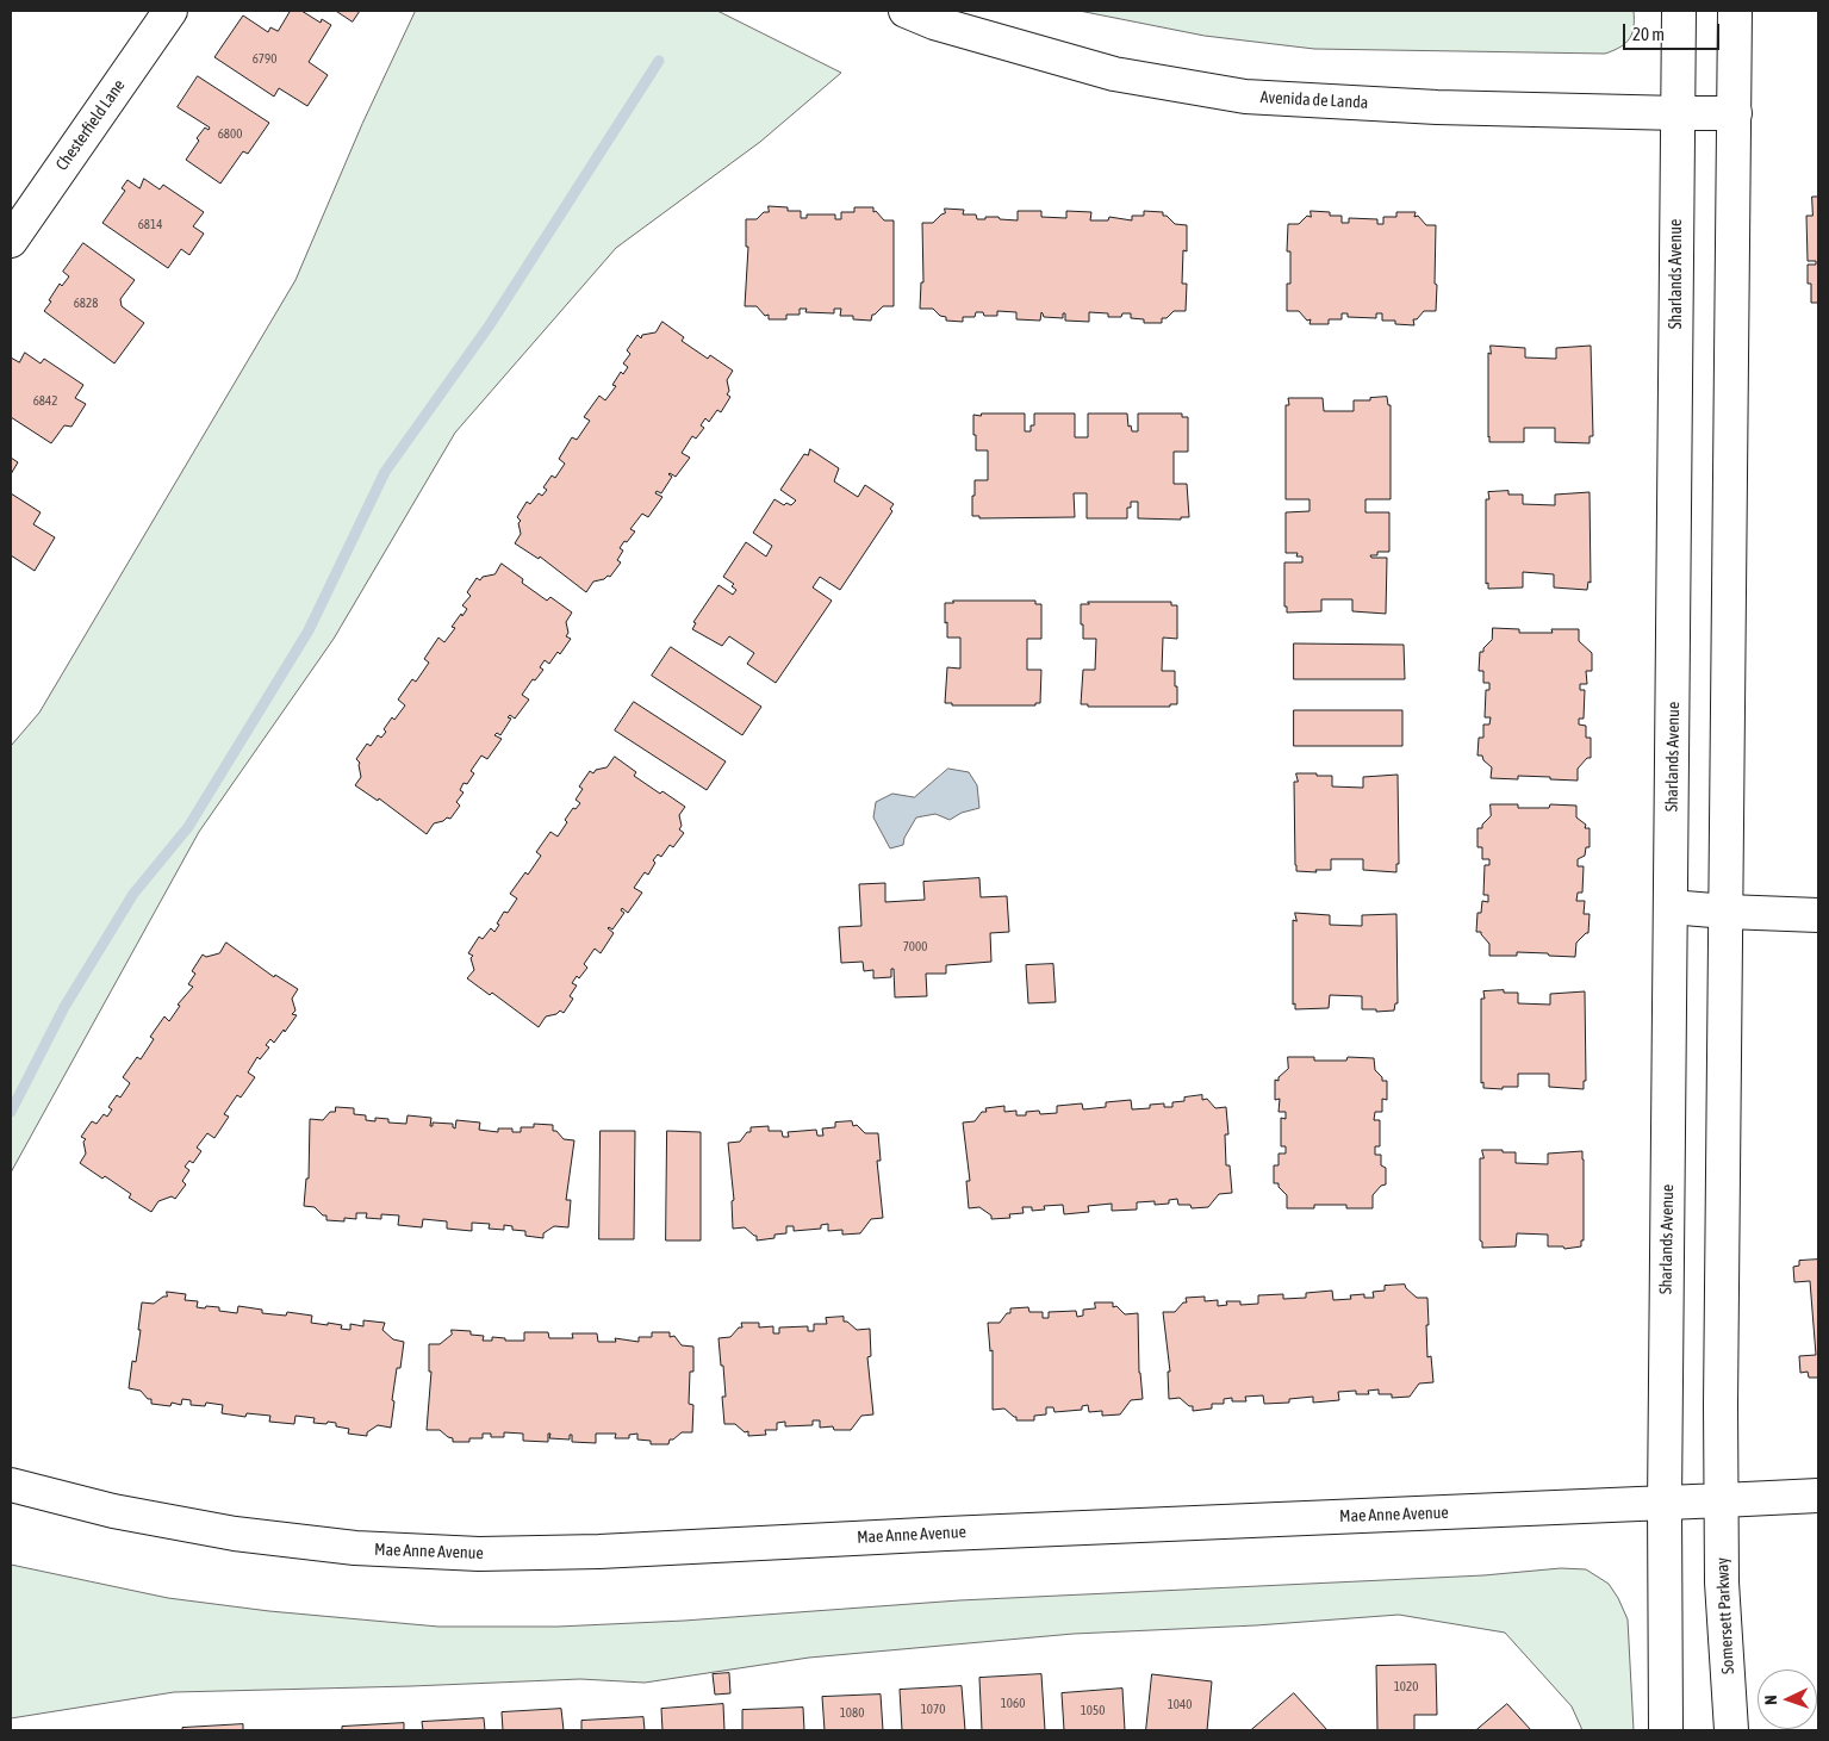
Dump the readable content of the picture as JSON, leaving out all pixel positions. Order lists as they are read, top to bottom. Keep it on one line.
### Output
{"streets":{"main road":["Avenida de Landa","Chesterfield Lane","Sharlands Avenue","Mae Anne Avenue","Somersett Parkway"]},"crossings":[["Avenida de Landa","Sharlands Avenue"],["Sharlands Avenue","Mae Anne Avenue"],["Mae Anne Avenue","Somersett Parkway"]],"house_numbers":["6790","6800","6814","6828","6842","7000","1020","1060","1040","1070","1050","1080"],"scale_bar":"20 m","north":"left"}
